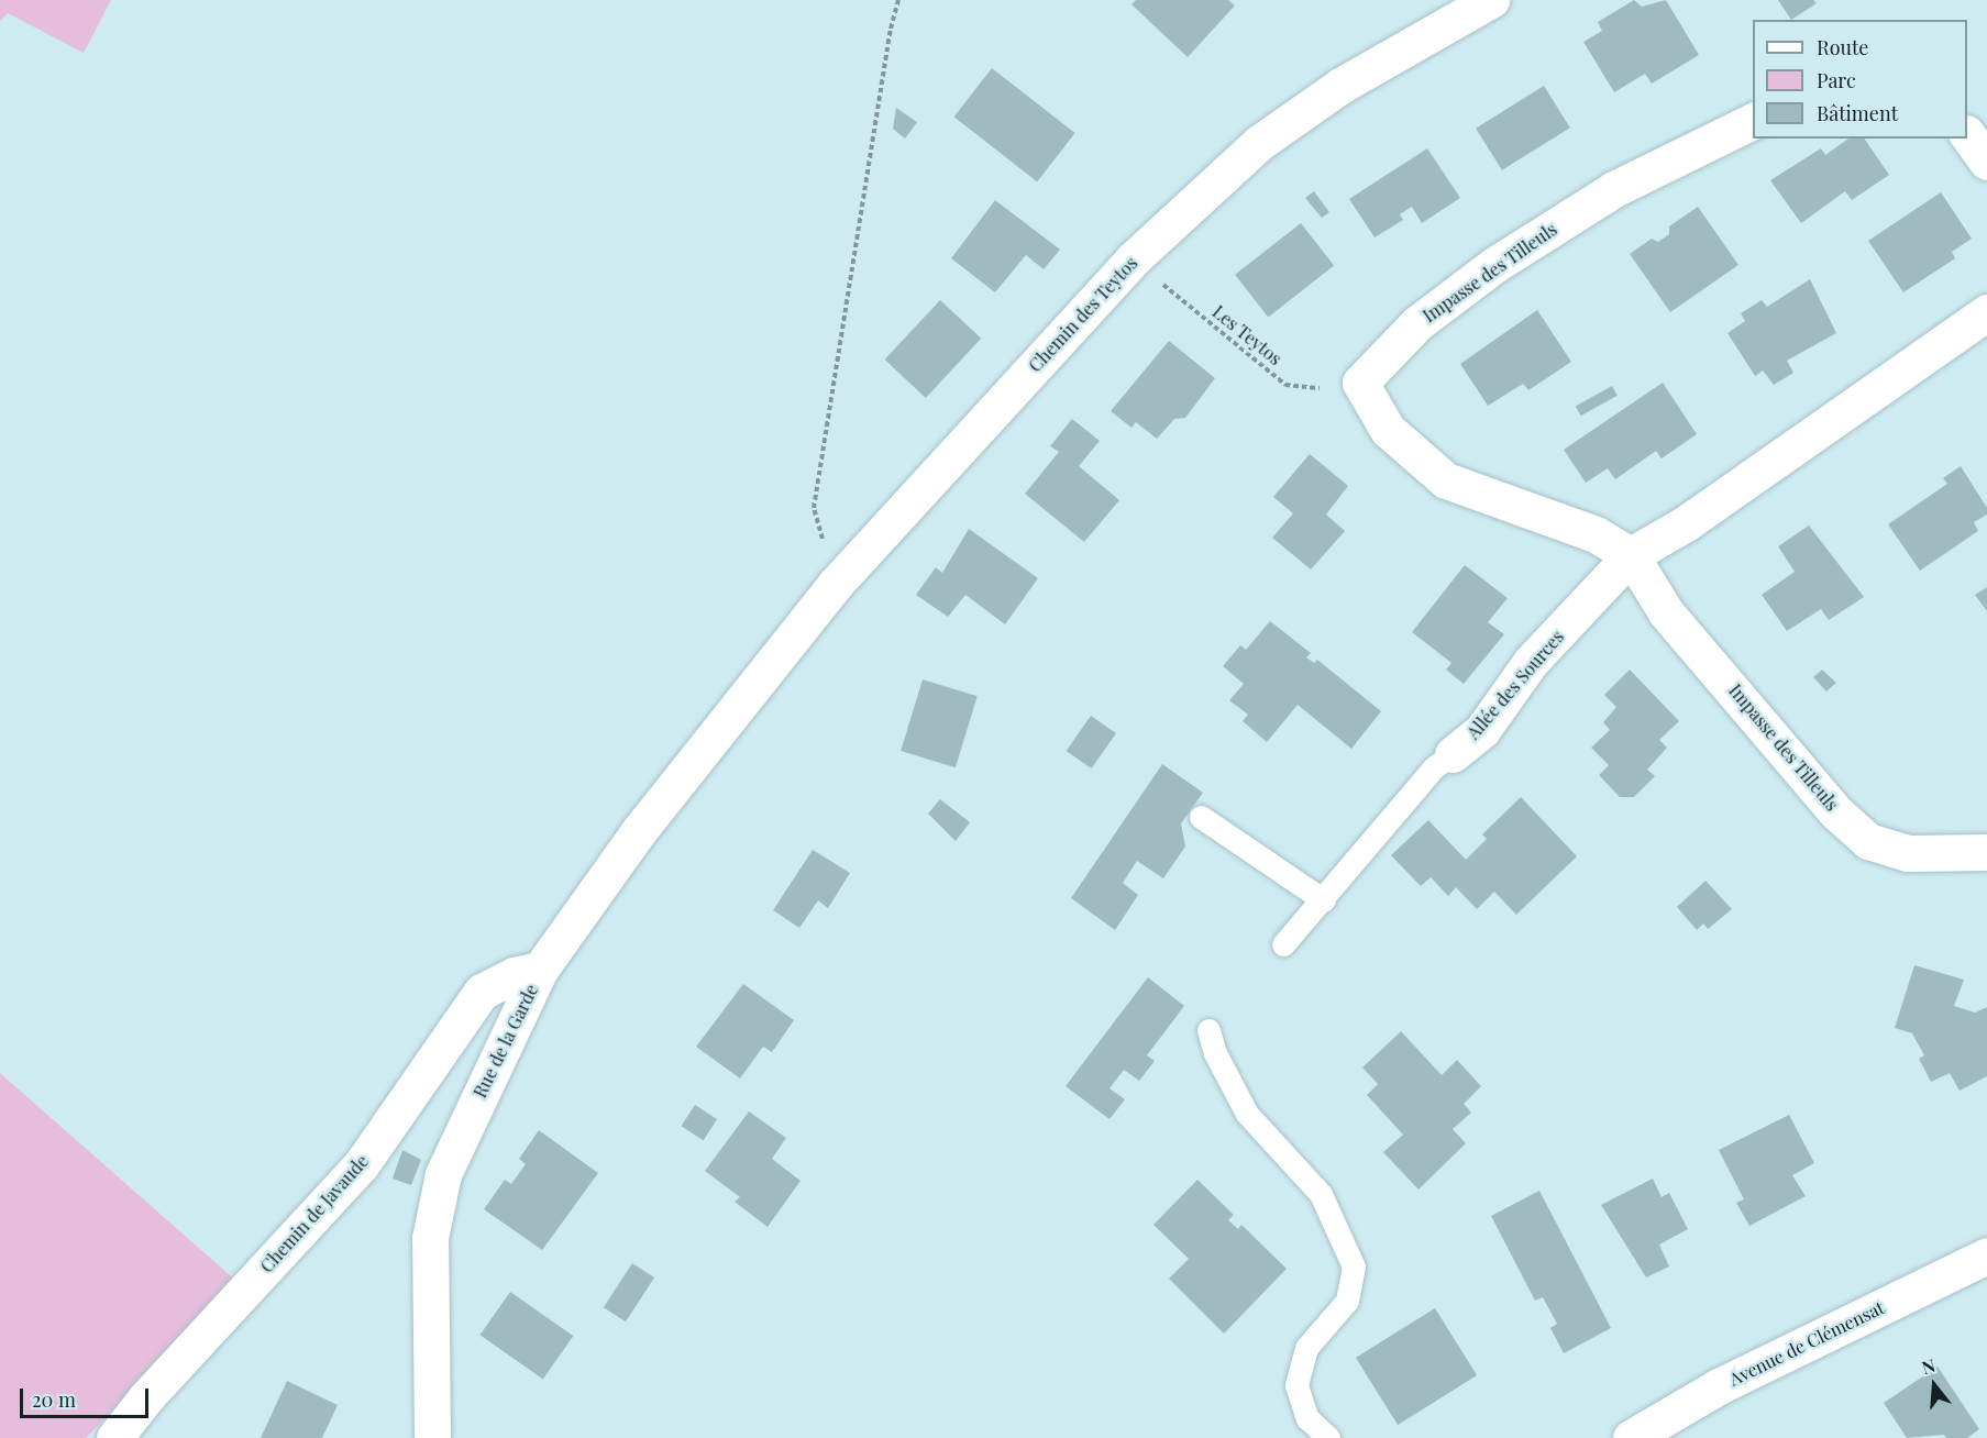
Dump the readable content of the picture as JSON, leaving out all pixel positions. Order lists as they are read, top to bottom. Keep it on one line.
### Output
{"streets":{"street":["Impasse des Tilleuls","Chemin des Teytos","Allée des Sources","Rue de la Garde","Chemin de Javaude","Avenue de Clémensat"],"path":["Les Teytos"]},"crossings":[["Impasse des Tilleuls","Les Teytos"],["Impasse des Tilleuls","Allée des Sources"],["Chemin des Teytos","Les Teytos"],["Chemin des Teytos","Rue de la Garde"],["Rue de la Garde","Chemin de Javaude"]],"legend":["Route","Parc","Bâtiment"],"scale_bar":"20 m","north":"top"}
